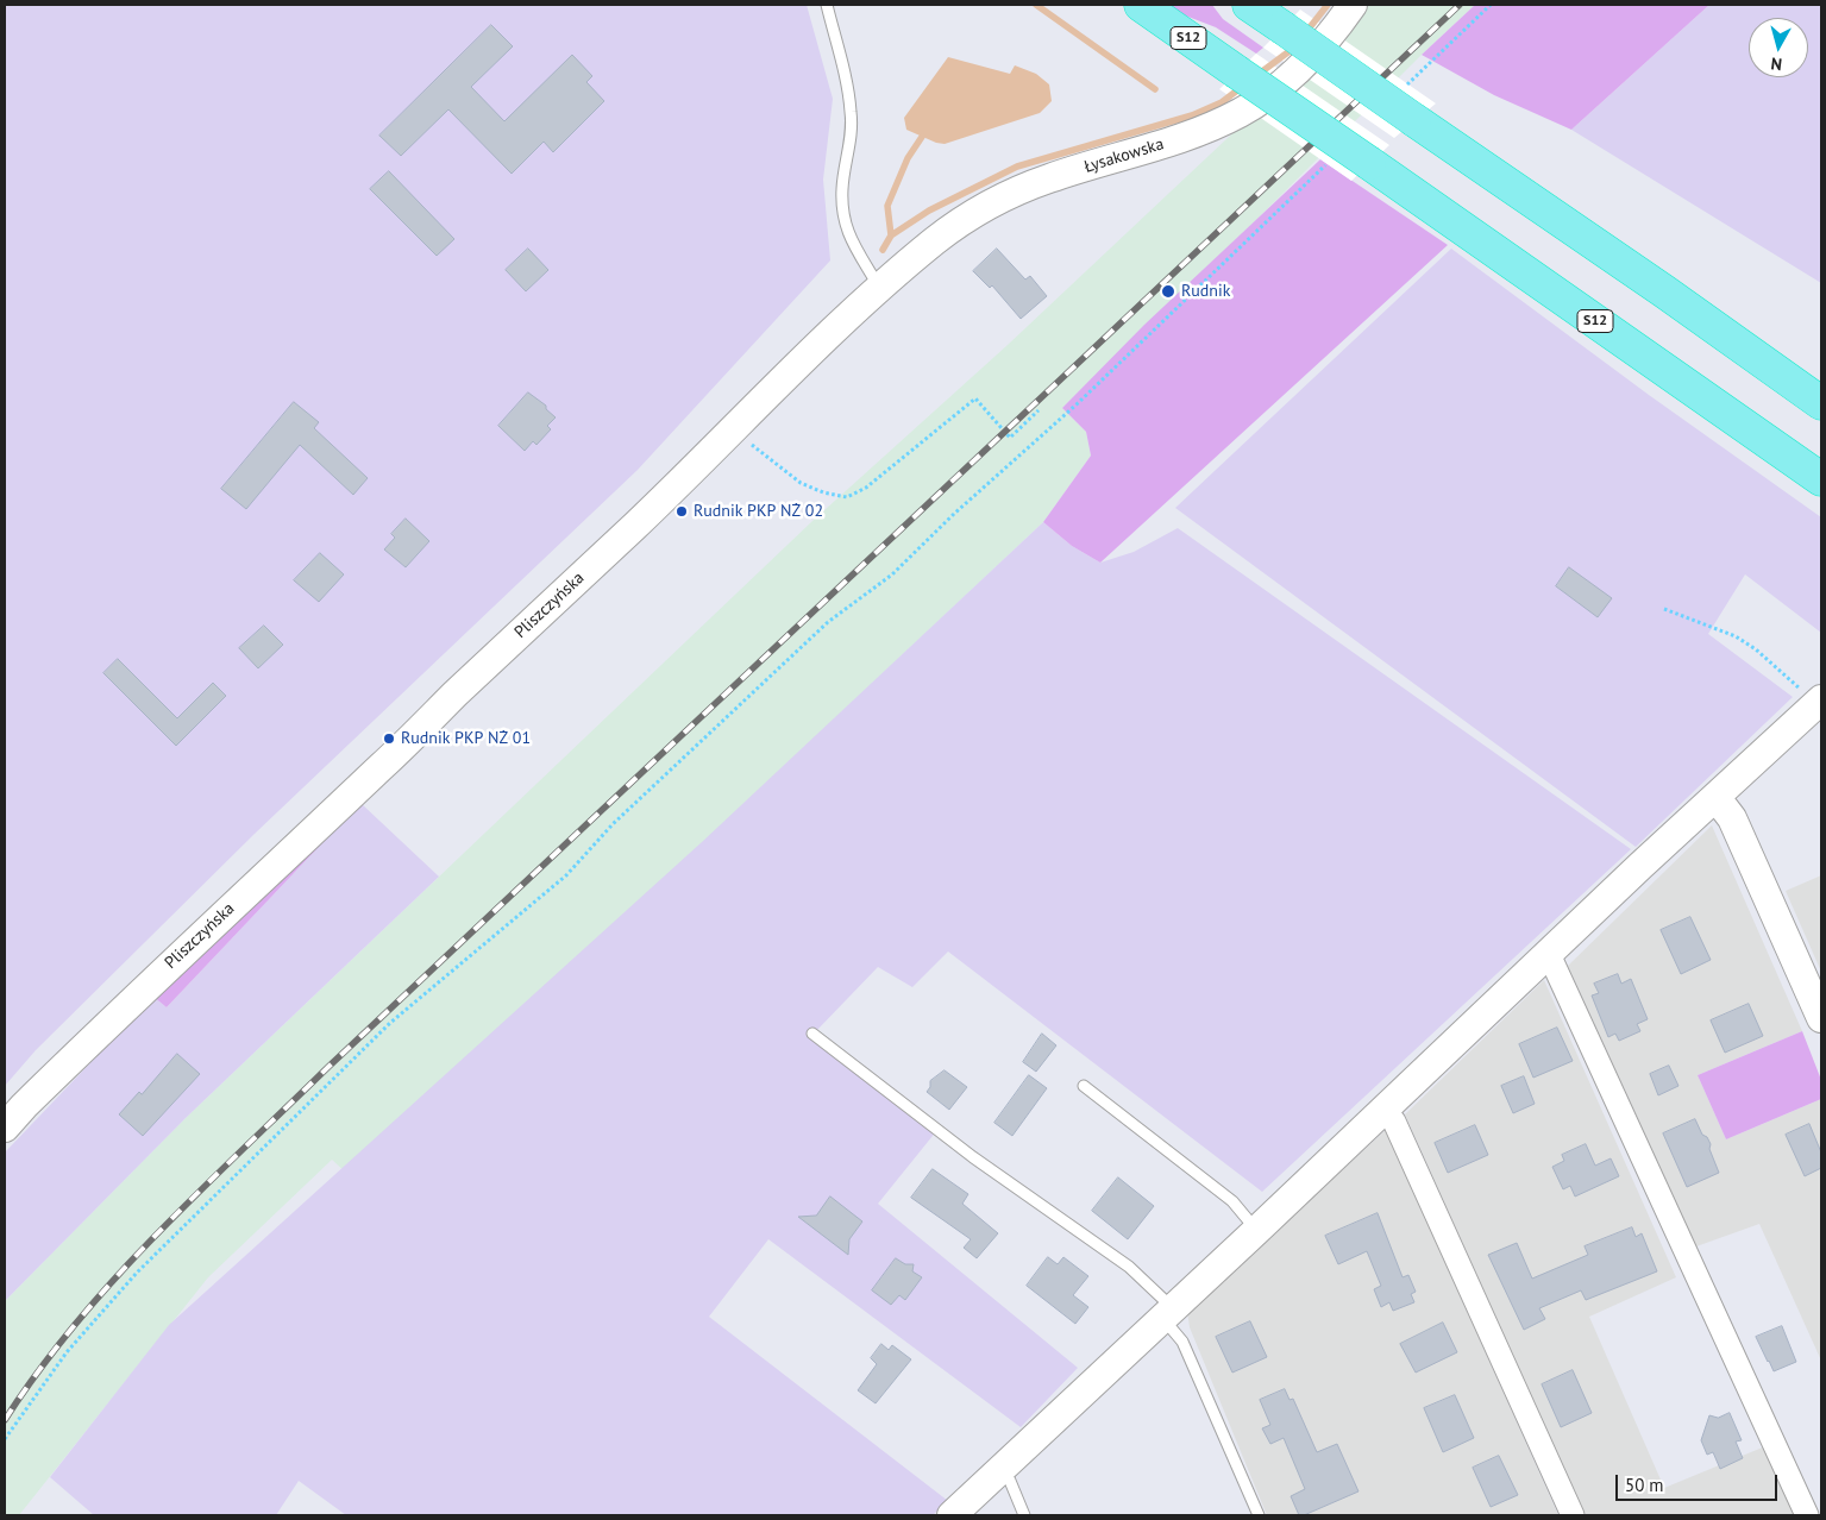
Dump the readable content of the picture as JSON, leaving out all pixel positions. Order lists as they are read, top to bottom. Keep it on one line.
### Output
{"streets":{"highway":["S12"],"street":["Łysakowska","Pliszczyńska"]},"crossings":[["Łysakowska","Pliszczyńska"]],"places":["Rudnik","Rudnik PKP NŻ 02","Rudnik PKP NŻ 01"],"scale_bar":"50 m","north":"bottom"}
